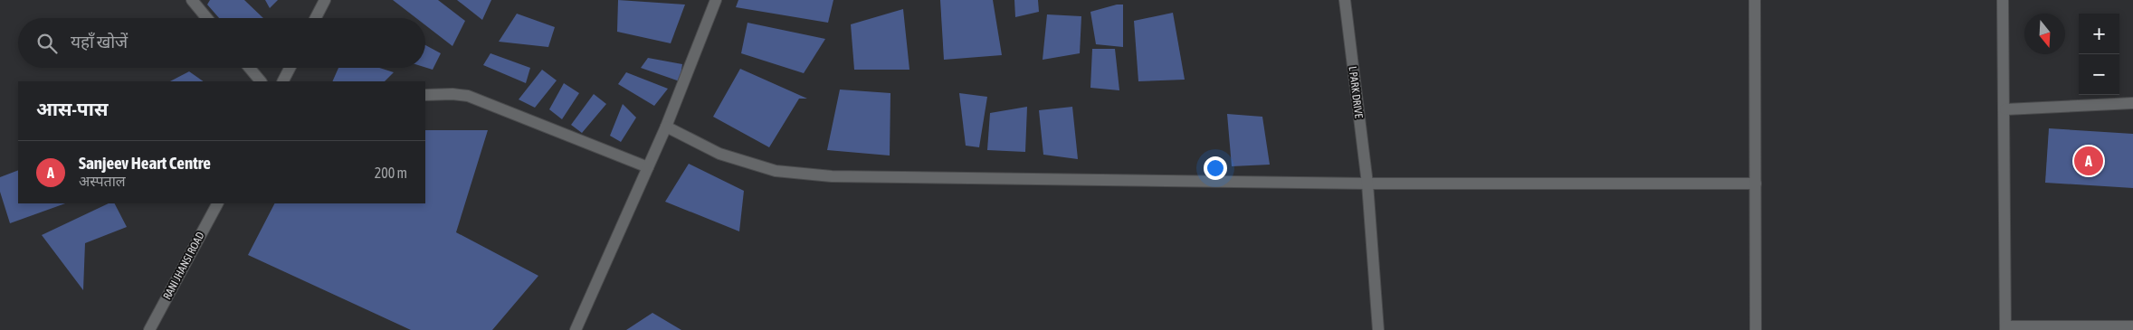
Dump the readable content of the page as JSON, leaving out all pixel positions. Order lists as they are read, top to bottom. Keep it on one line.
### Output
{"streets":{"street":["L PARK DRIVE","RANI JHANSI ROAD"]},"north":"bottom","page":{"map_buttons":["+","−"],"search":"यहाँ खोजें","heading":"आस-पास","list":[{"mark":"A","name":"Sanjeev Heart Centre","note":"अस्पताल","value":"200 m"}],"pins":"A"}}
